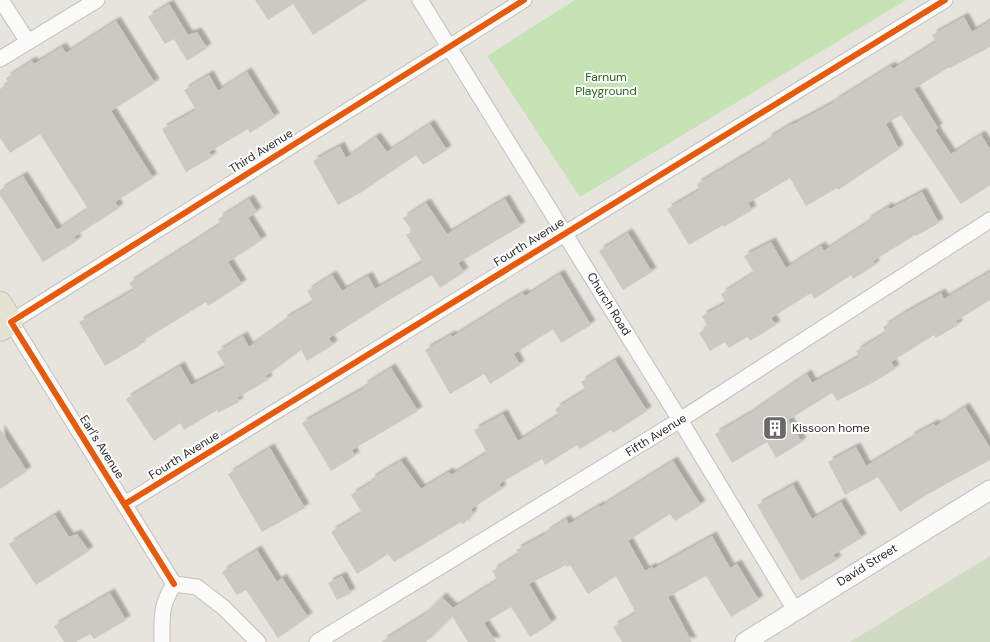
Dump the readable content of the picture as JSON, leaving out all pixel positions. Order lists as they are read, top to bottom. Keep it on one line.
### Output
{"streets":{"street":["Third Avenue","Fourth Avenue","Church Road","Fifth Avenue","Earl's Avenue","David Street"]},"crossings":[["Third Avenue","Church Road"],["Third Avenue","Earl's Avenue"],["Fourth Avenue","Church Road"],["Fourth Avenue","Earl's Avenue"],["Church Road","Fifth Avenue"],["Church Road","David Street"]],"parks":["Farnum Playground"],"places":{"building":["Kissoon home"]}}
